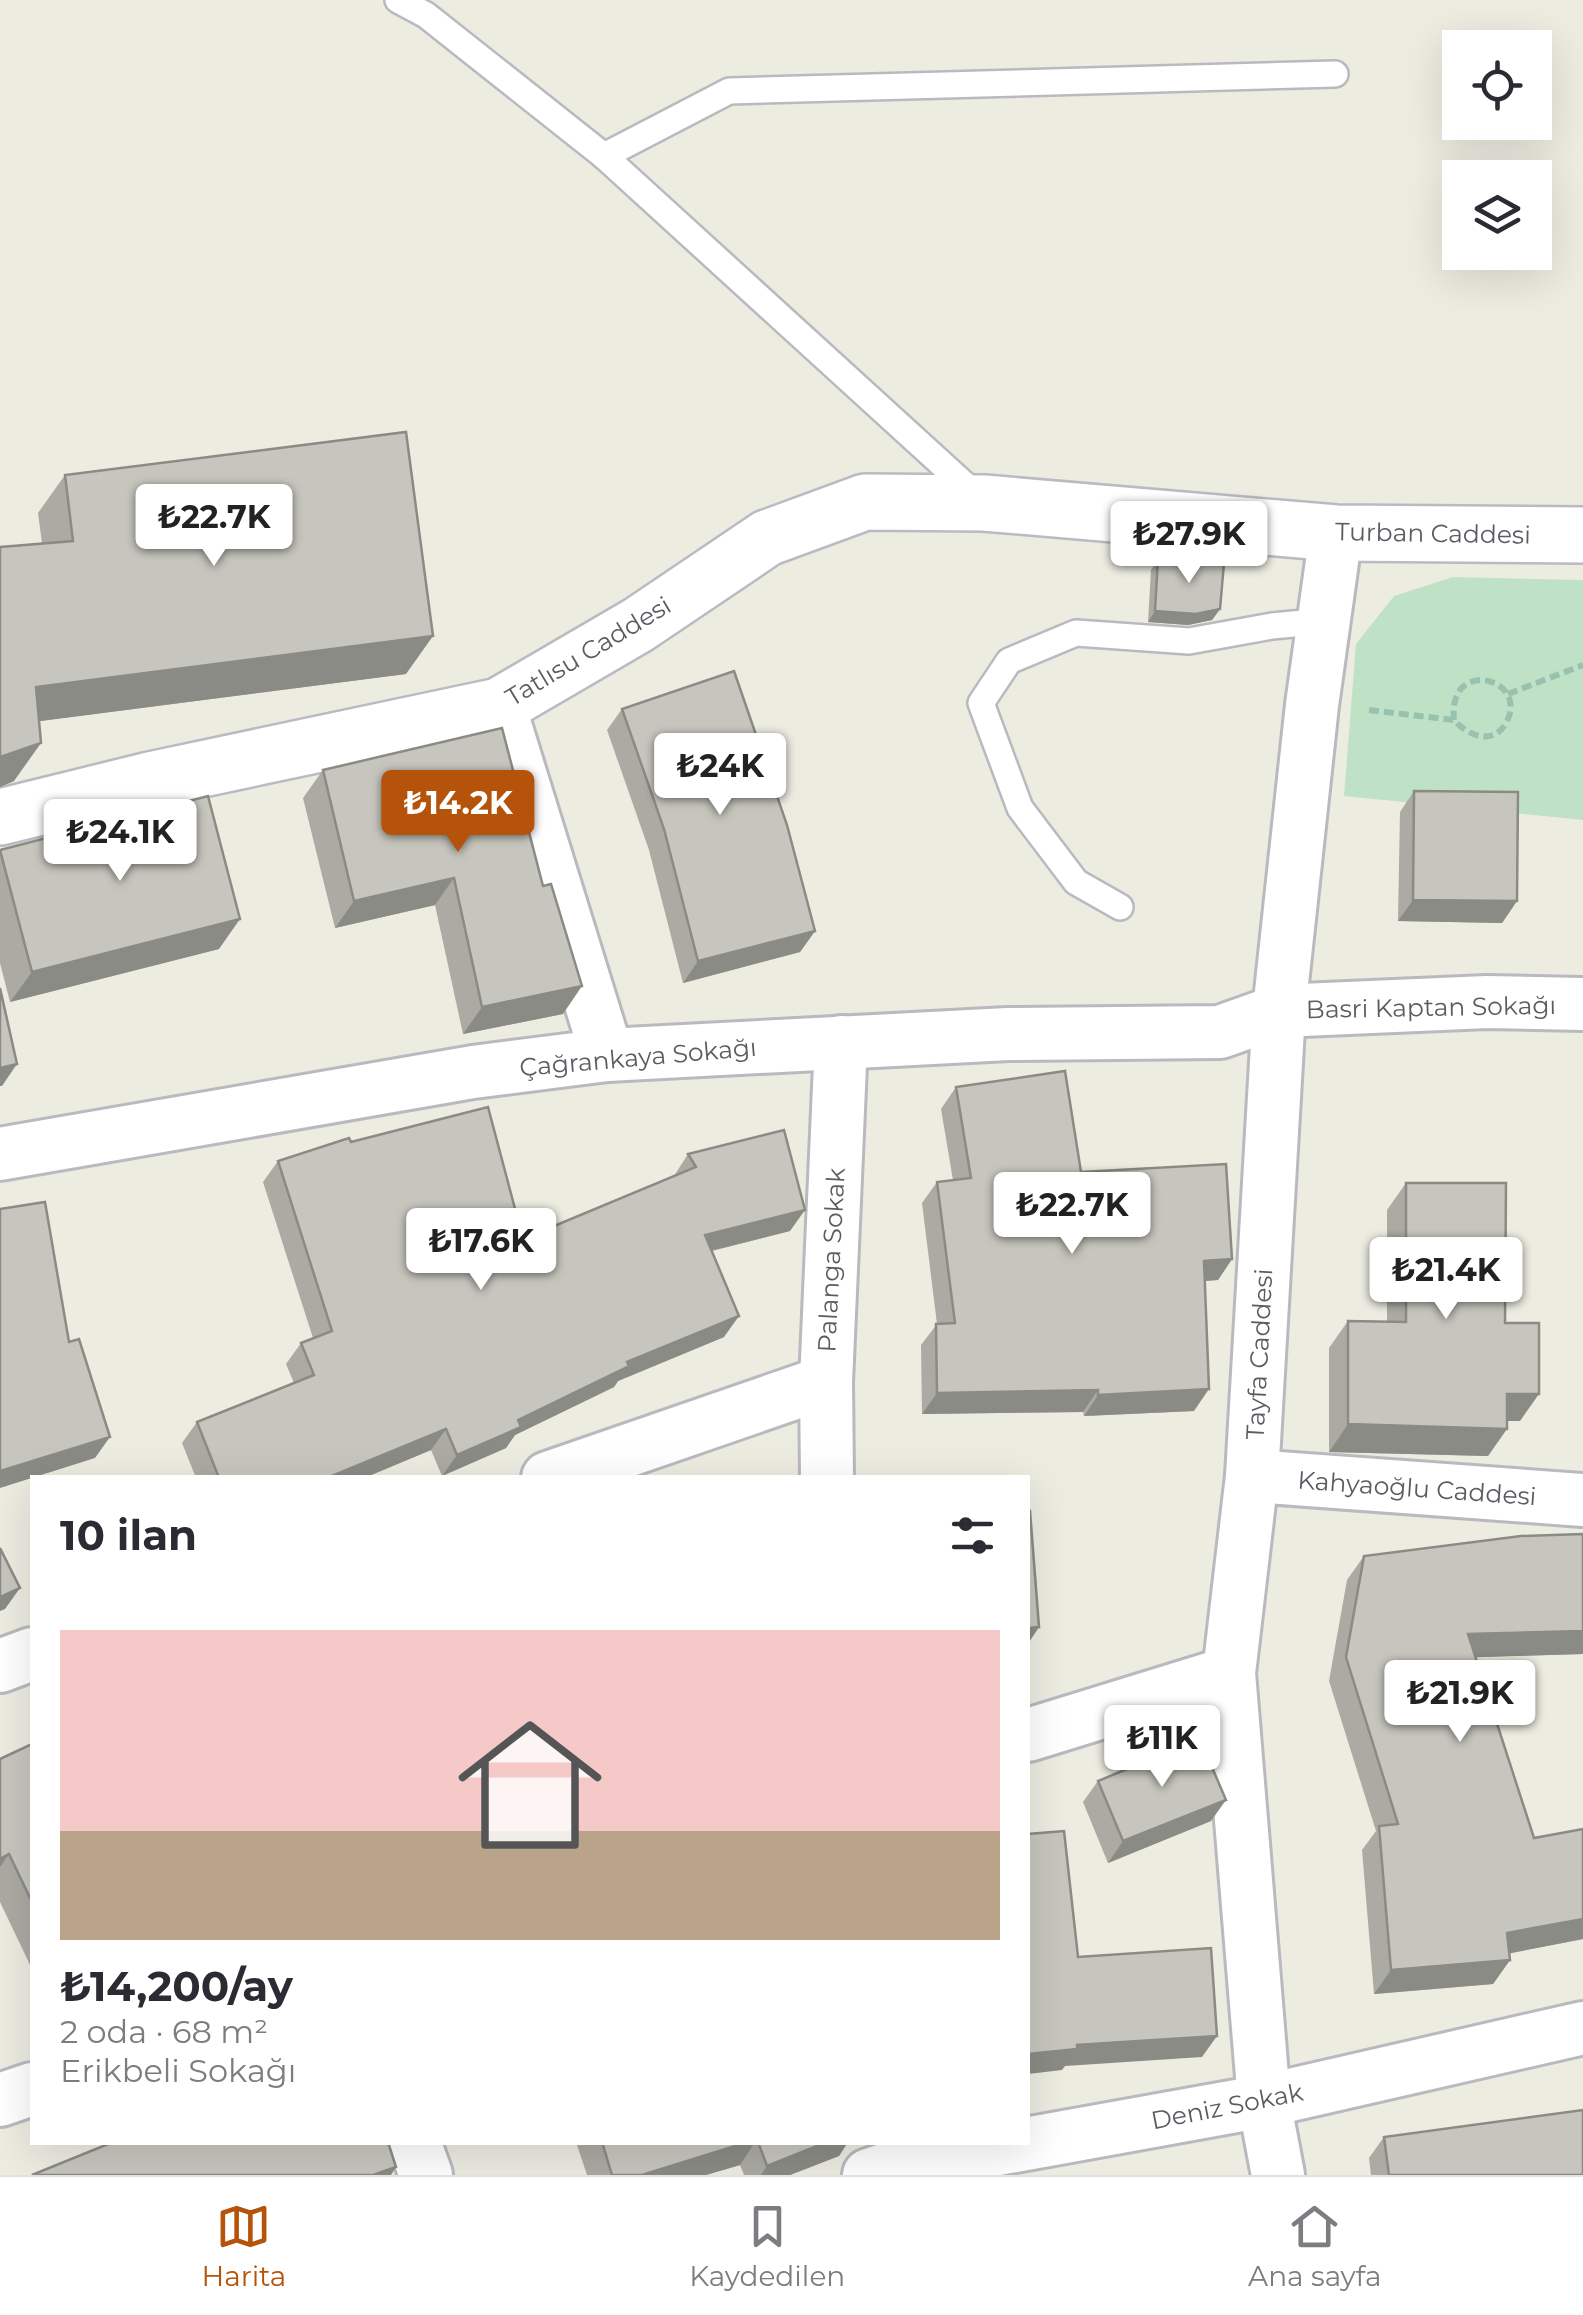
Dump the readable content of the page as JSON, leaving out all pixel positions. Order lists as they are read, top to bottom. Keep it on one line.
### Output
{"streets":{"main road":["Turban Caddesi","Tatlısu Caddesi"],"street":["Basri Kaptan Sokağı","Çağrankaya Sokağı","Palanga Sokak","Tayfa Caddesi","Kahyaoğlu Caddesi","Deniz Sokak"]},"crossings":[["Turban Caddesi","Tatlısu Caddesi"],["Turban Caddesi","Tayfa Caddesi"],["Basri Kaptan Sokağı","Çağrankaya Sokağı"],["Basri Kaptan Sokağı","Tayfa Caddesi"],["Çağrankaya Sokağı","Palanga Sokak"],["Çağrankaya Sokağı","Tayfa Caddesi"],["Tayfa Caddesi","Kahyaoğlu Caddesi"],["Tayfa Caddesi","Deniz Sokak"]],"page":{"price":["₺22.7K","₺27.9K","₺24K","₺14.2K","₺24.1K","₺22.7K","₺17.6K","₺21.4K","₺21.9K","₺11K"],"heading":"10 ilan","list":[{"name":"₺14,200/ay","note":"2 oda · 68 m² · Erikbeli Sokağı"}],"tabs":["Harita","Kaydedilen","Ana sayfa"]}}
